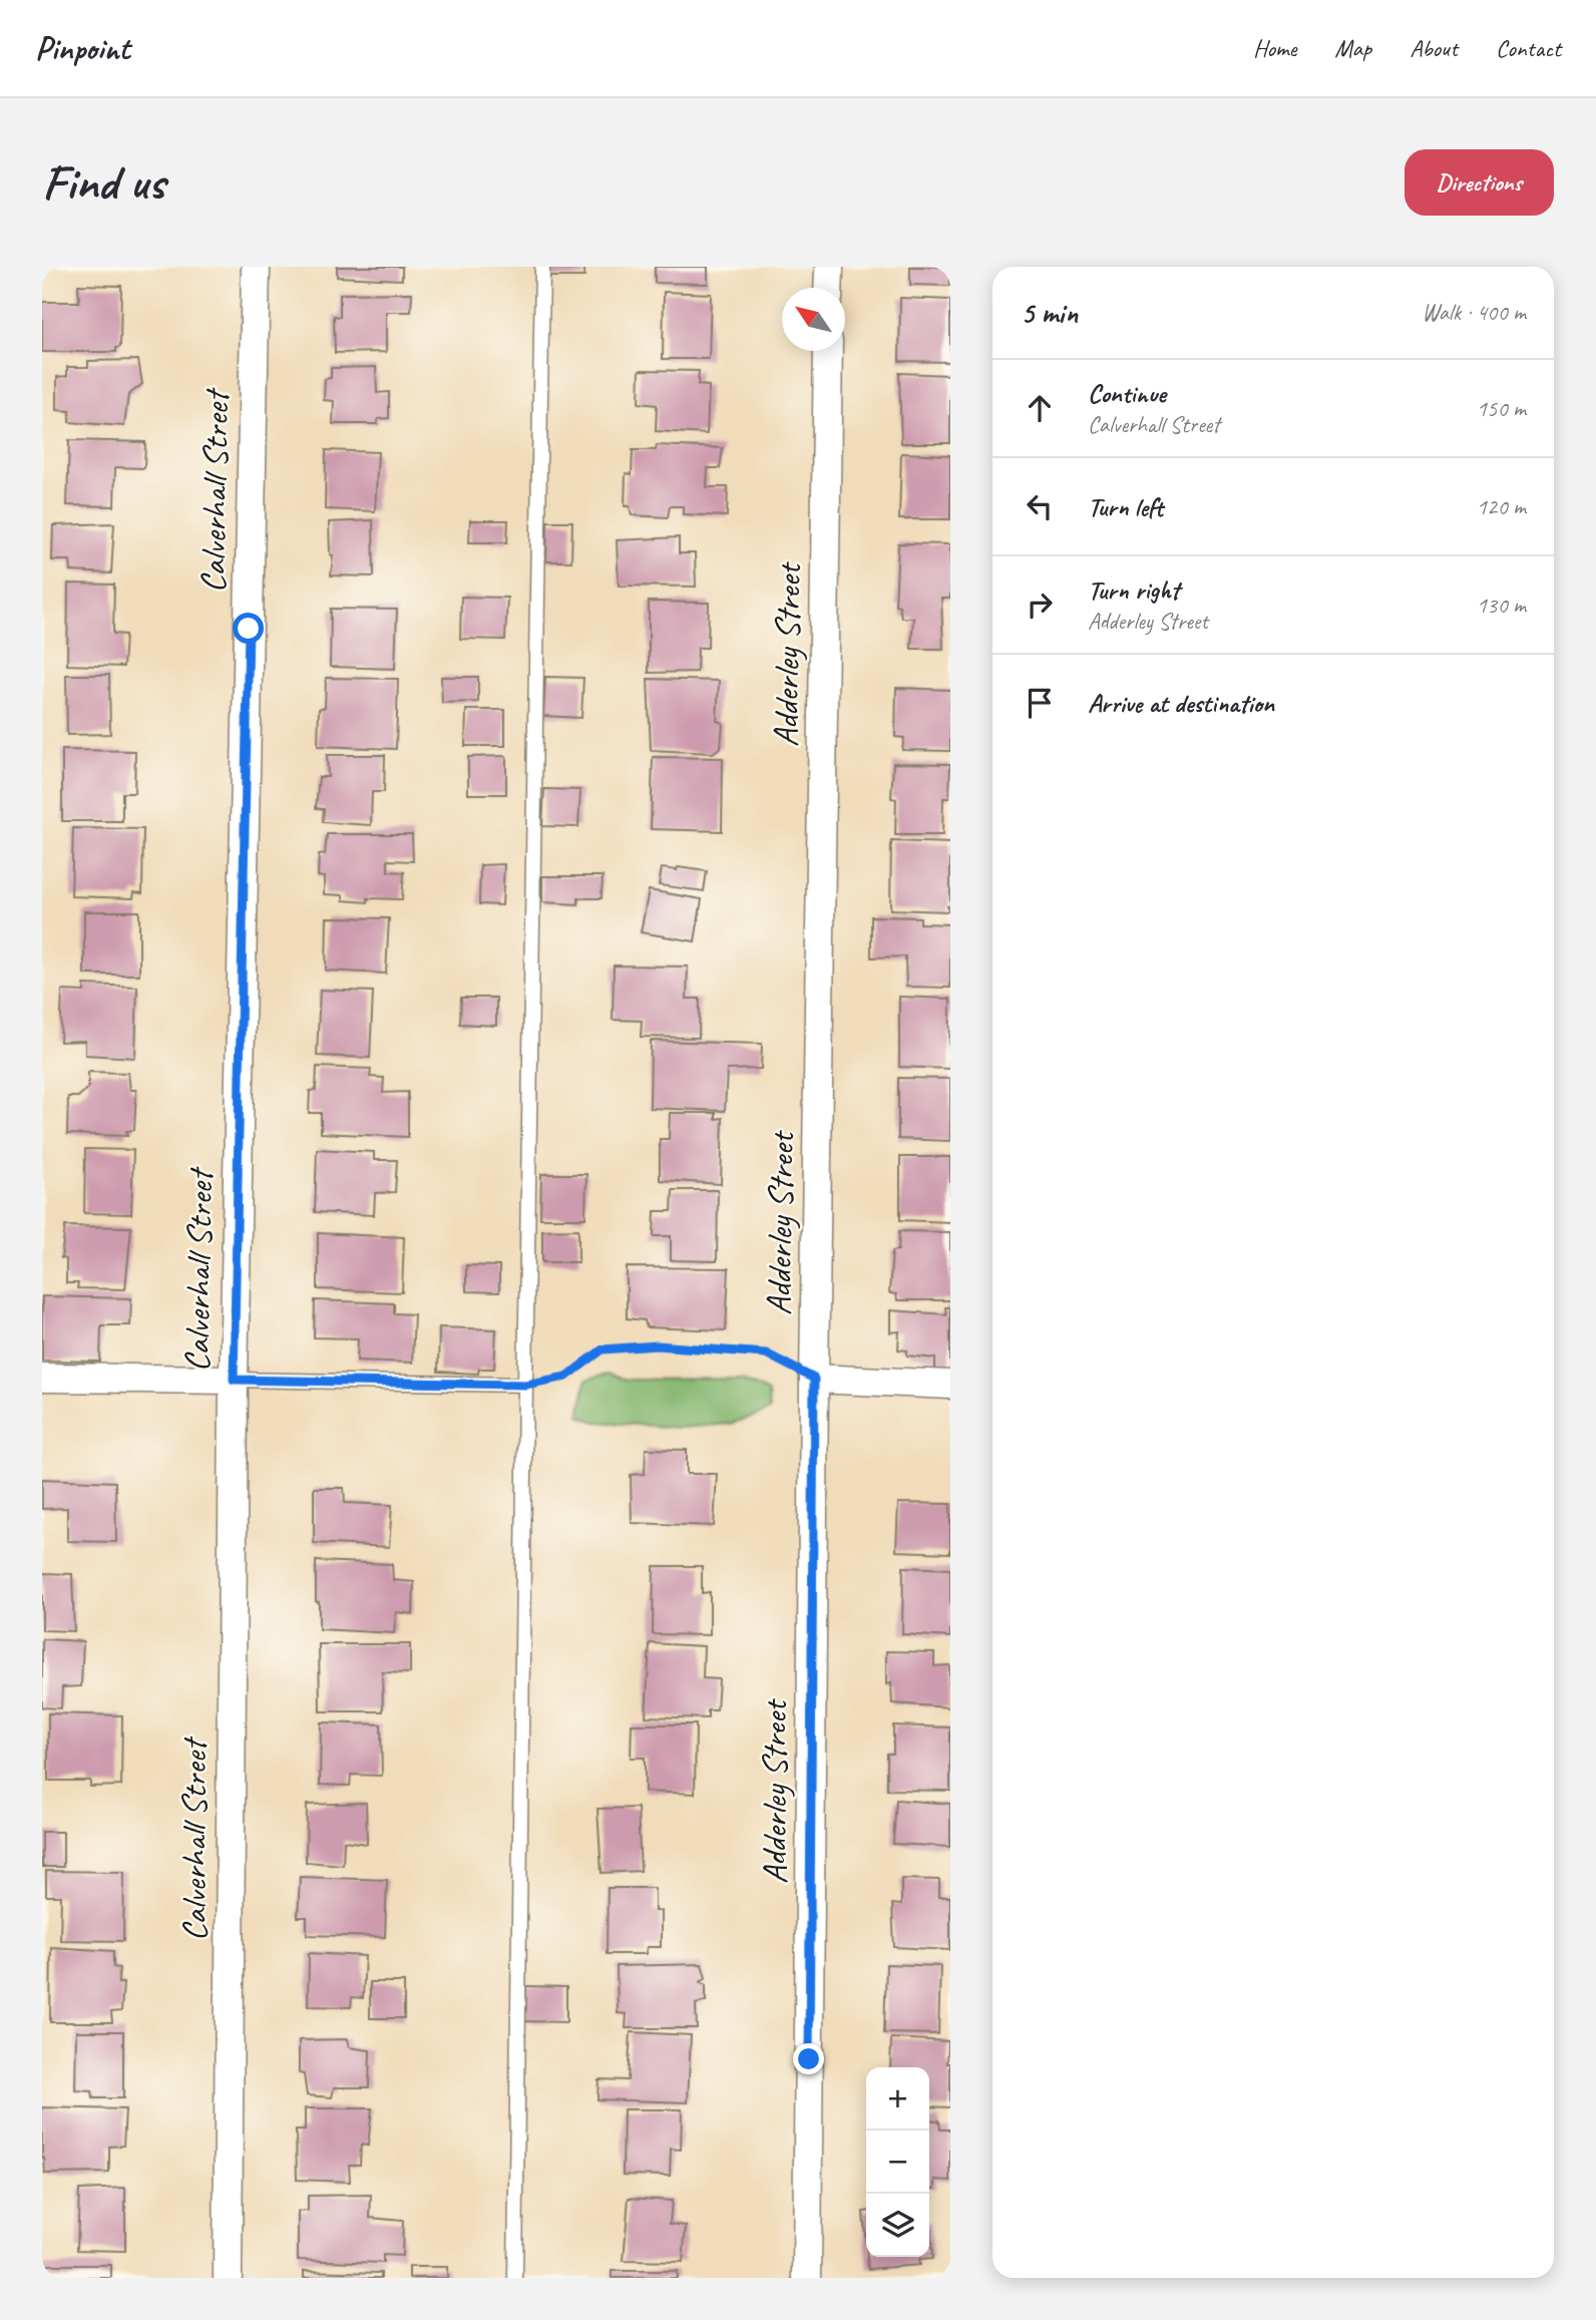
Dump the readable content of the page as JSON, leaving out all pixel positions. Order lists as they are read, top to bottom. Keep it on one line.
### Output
{"streets":{"street":["Calverhall Street","Adderley Street"]},"north":"top left","page":{"header":"Pinpoint","nav":["Home","Map","About","Contact"],"buttons":"Directions","title":"Find us","heading":["5 min","Walk · 400 m"],"list":[["Continue","Calverhall Street","150 m"],["Turn left","120 m"],["Turn right","Adderley Street","130 m"],"Arrive at destination"],"map_buttons":["+","−"]}}
